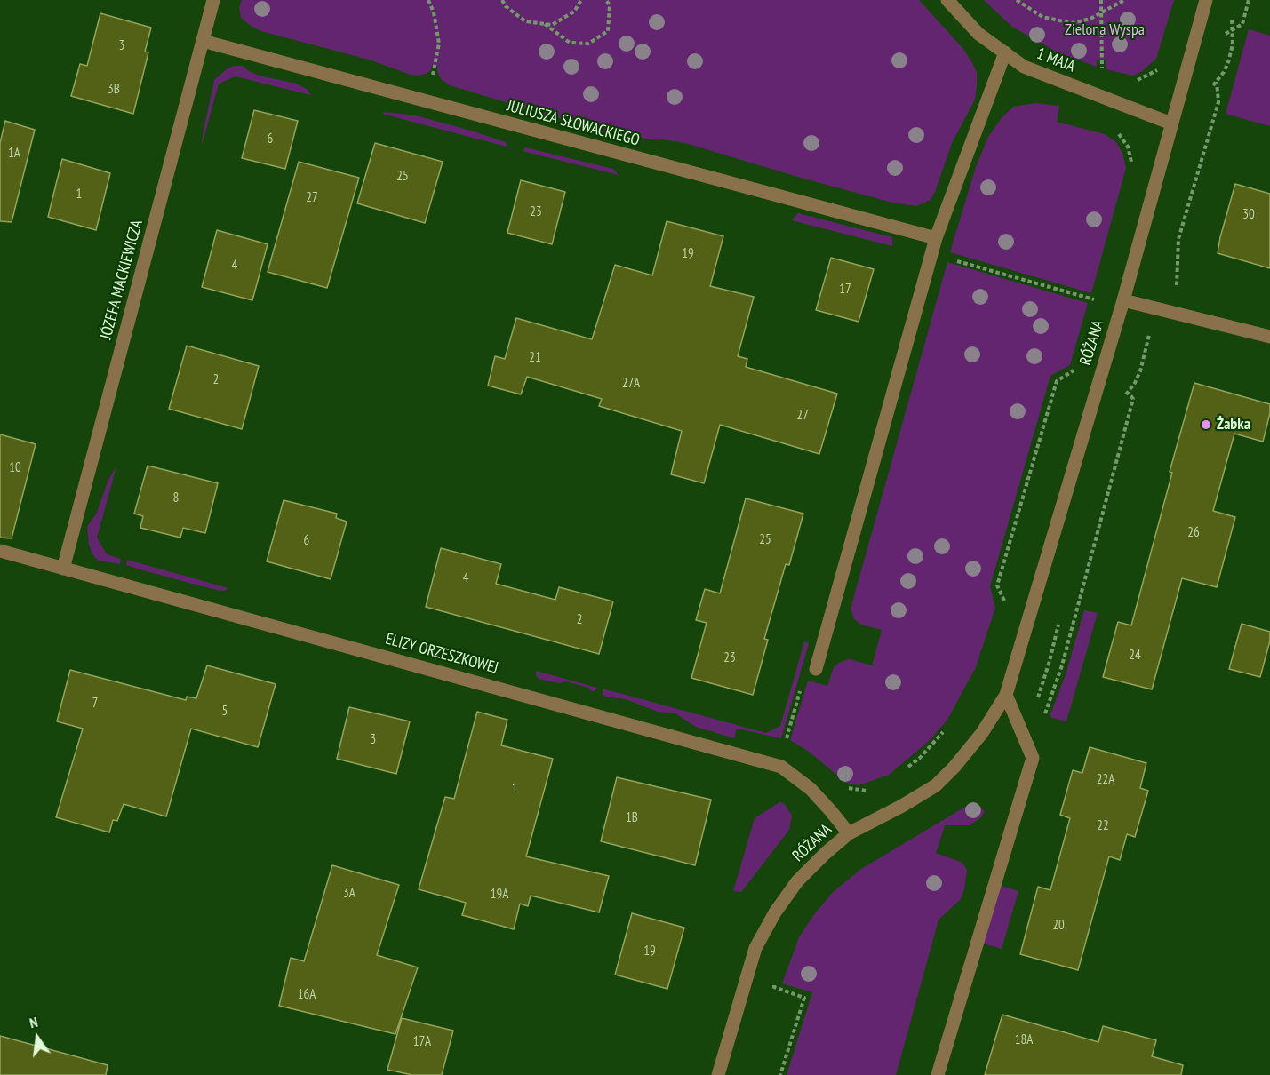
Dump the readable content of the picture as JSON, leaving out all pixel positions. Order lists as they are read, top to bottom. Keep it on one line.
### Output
{"streets":{"street":["1 MAJA","JULIUSZA SŁOWACKIEGO","JÓZEFA MACKIEWICZA","RÓŻANA","ELIZY ORZESZKOWEJ"]},"crossings":[["1 MAJA","RÓŻANA"],["JULIUSZA SŁOWACKIEGO","JÓZEFA MACKIEWICZA"],["JÓZEFA MACKIEWICZA","ELIZY ORZESZKOWEJ"],["RÓŻANA","ELIZY ORZESZKOWEJ"]],"parks":["Zielona Wyspa"],"places":["Żabka"],"house_numbers":["3","3B","6","1A","25","1","27","23","30","19","4","17","21","2","27A","27","10","8","26","25","6","4","2","24","23","7","5","3","22A","1","1B","22","3A","19A","20","19","16A","18A","17A"],"north":"top"}
